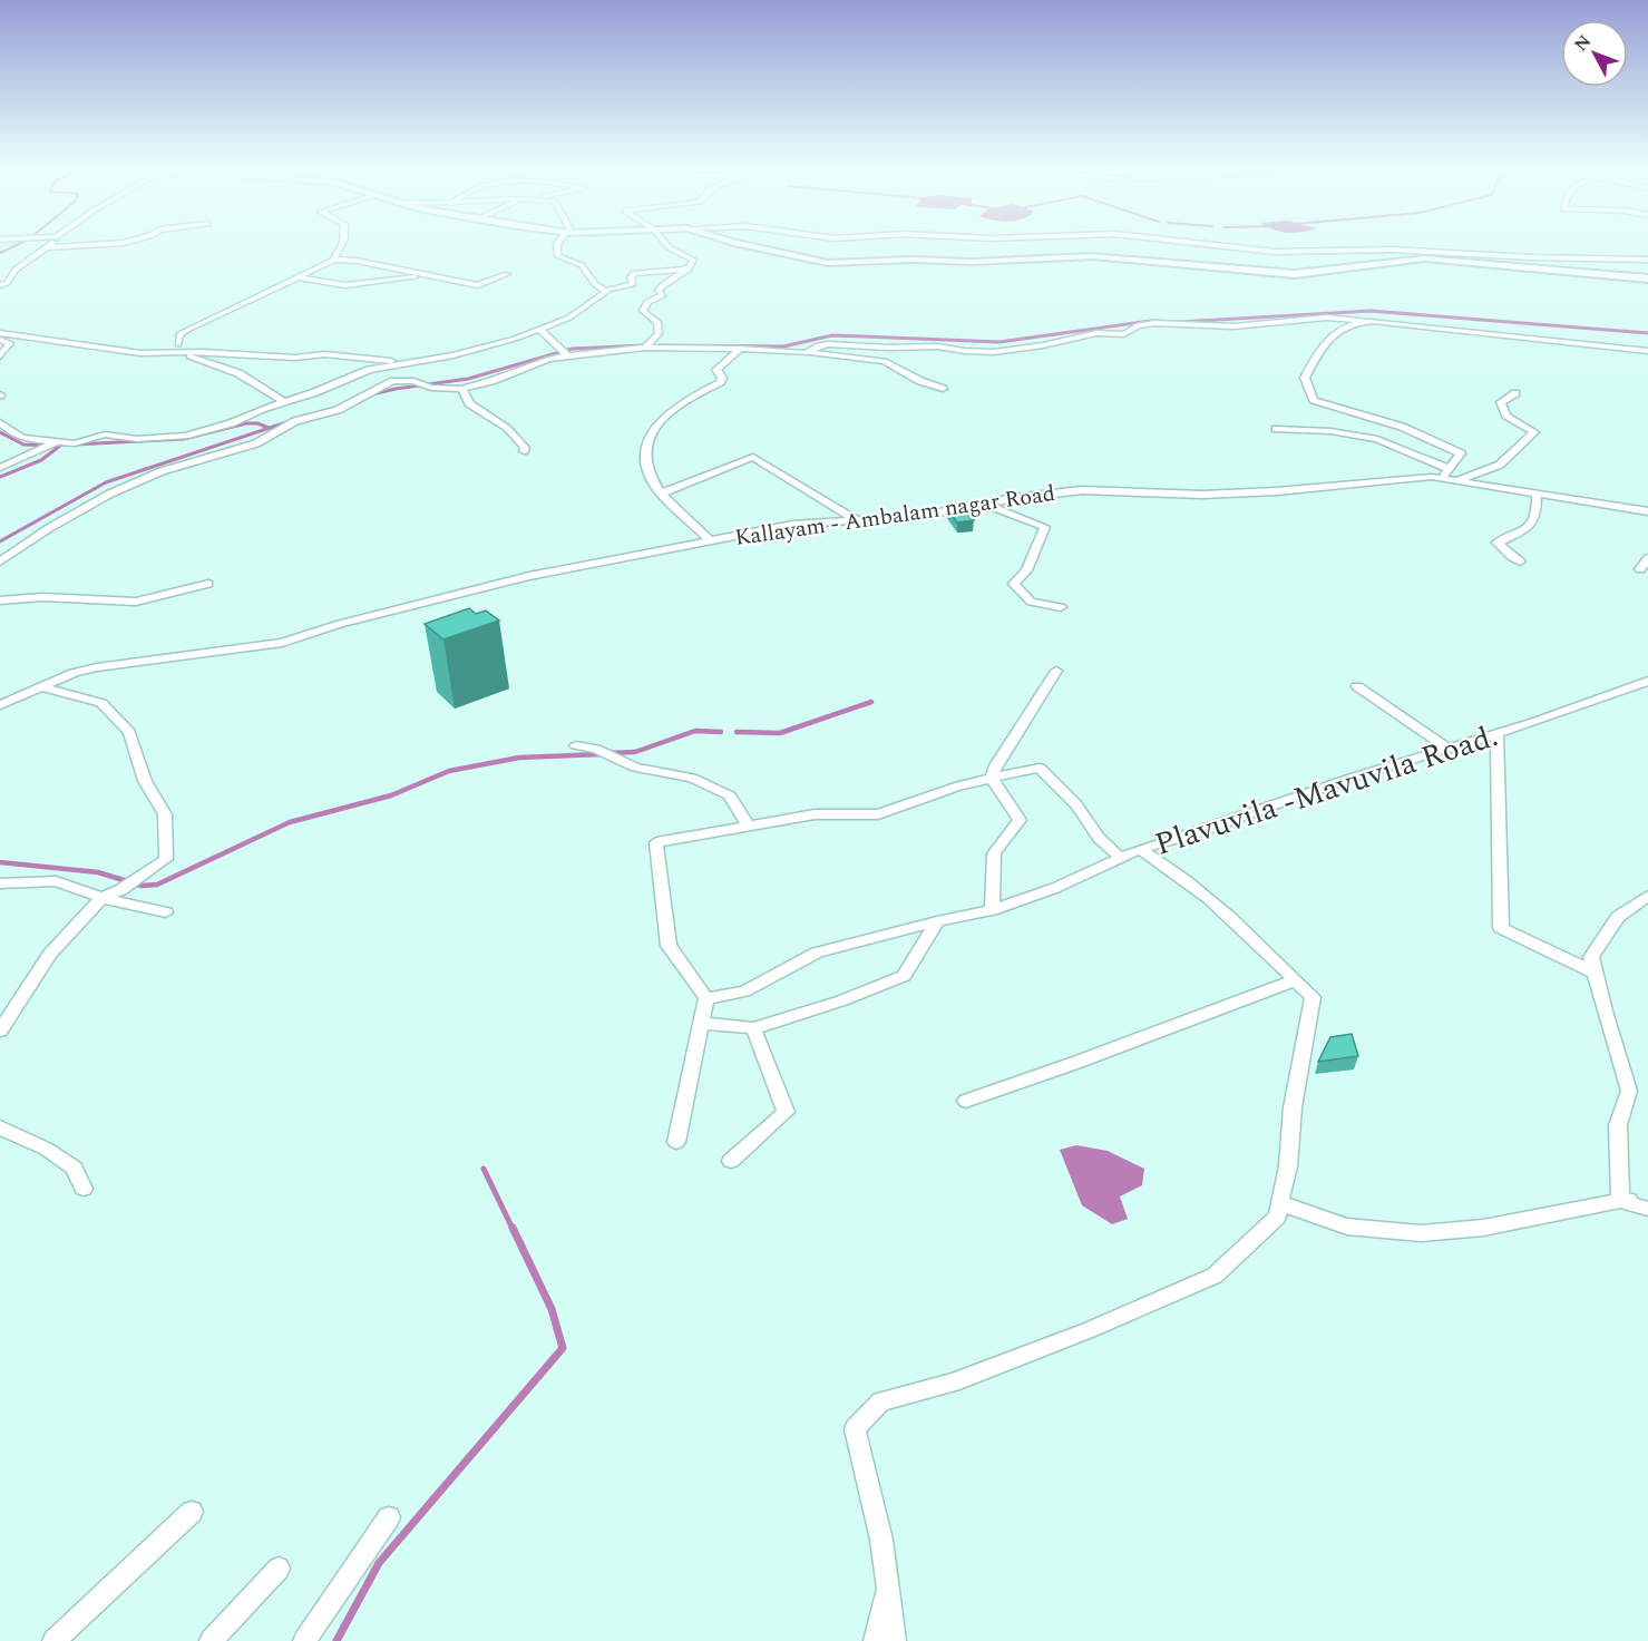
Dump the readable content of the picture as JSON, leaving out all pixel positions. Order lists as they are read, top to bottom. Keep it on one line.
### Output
{"streets":{"street":["Kallayam - Ambalam nagar Road","Plavuvila -Mavuvila Road."]},"north":"top left"}
